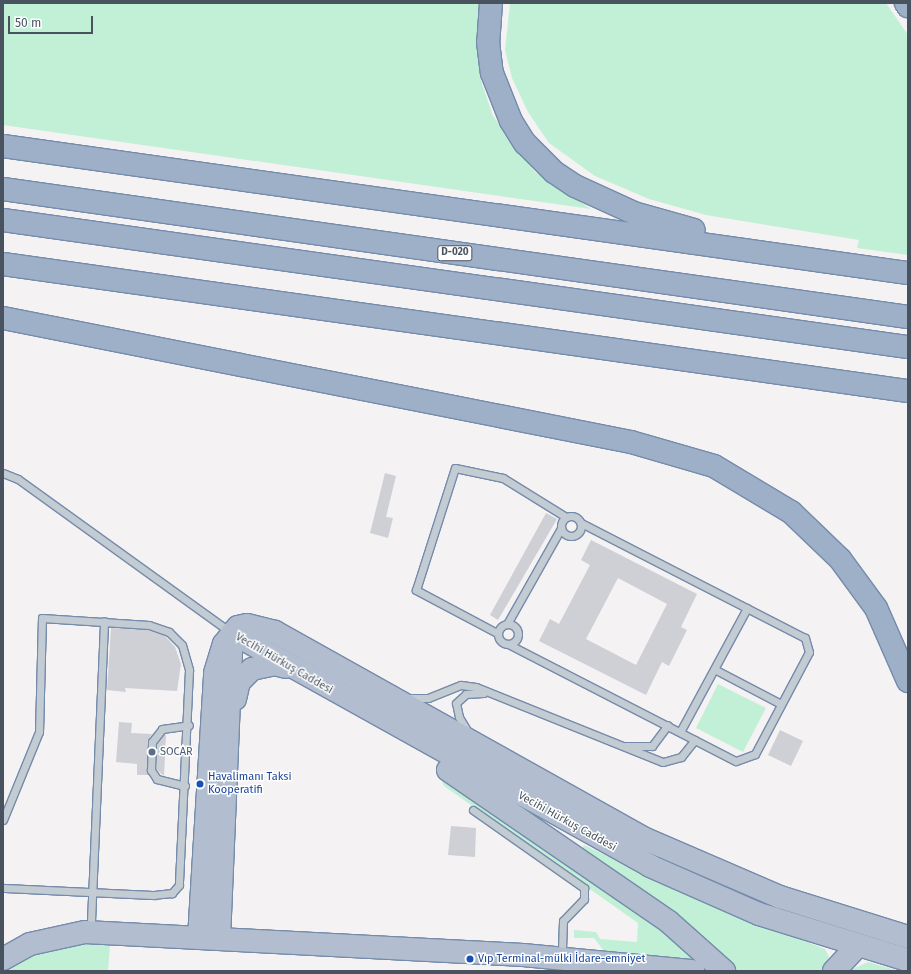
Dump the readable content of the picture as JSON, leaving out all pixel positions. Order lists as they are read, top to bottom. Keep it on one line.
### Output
{"streets":{"highway":["D-020"],"main road":["Vecihi Hürkuş Caddesi"]},"places":["SOCAR","Havalimanı Taksi Kooperatifi","Vıp Terminal-mülki İdare-emniyet"],"scale_bar":"50 m"}
